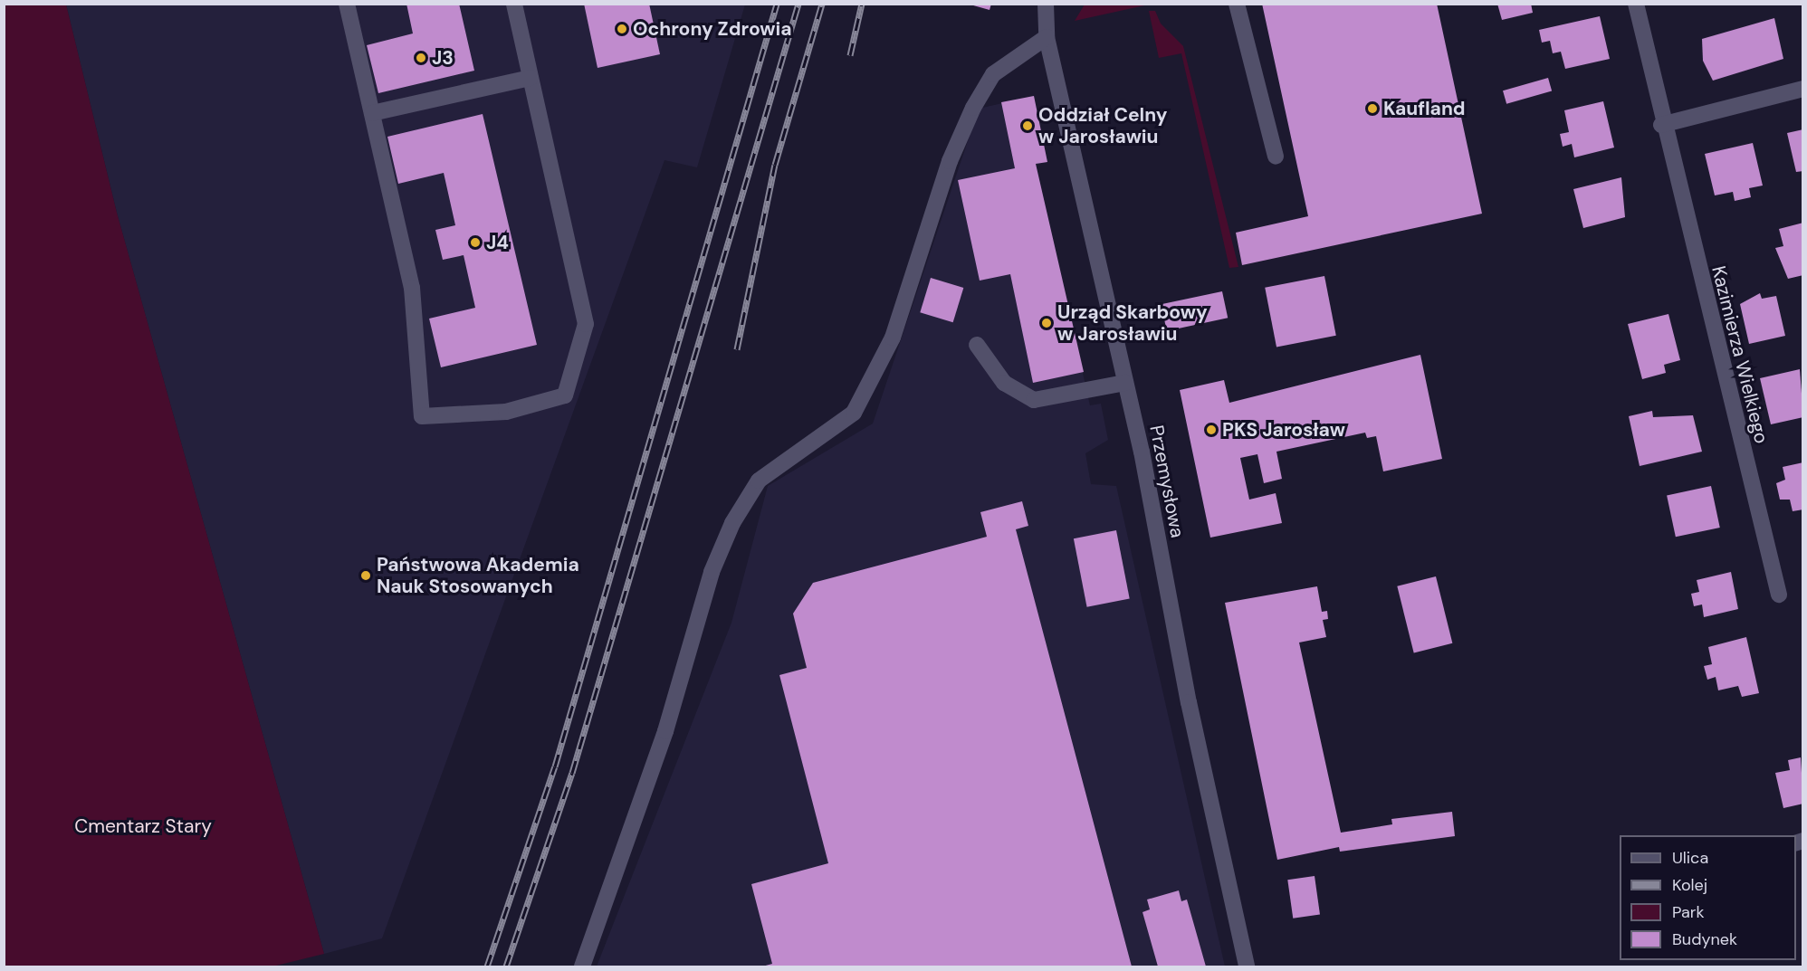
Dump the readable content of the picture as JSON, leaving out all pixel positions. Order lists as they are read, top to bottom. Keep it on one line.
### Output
{"streets":{"street":["Kazimierza Wielkiego","Przemysłowa"]},"parks":["Cmentarz Stary"],"places":["Ochrony Zdrowia","J3","Kaufland","Oddział Celny w Jarosławiu","J4","Urząd Skarbowy w Jarosławiu","PKS Jarosław","Państwowa Akademia Nauk Stosowanych"],"legend":["Ulica","Kolej","Park","Budynek"]}
